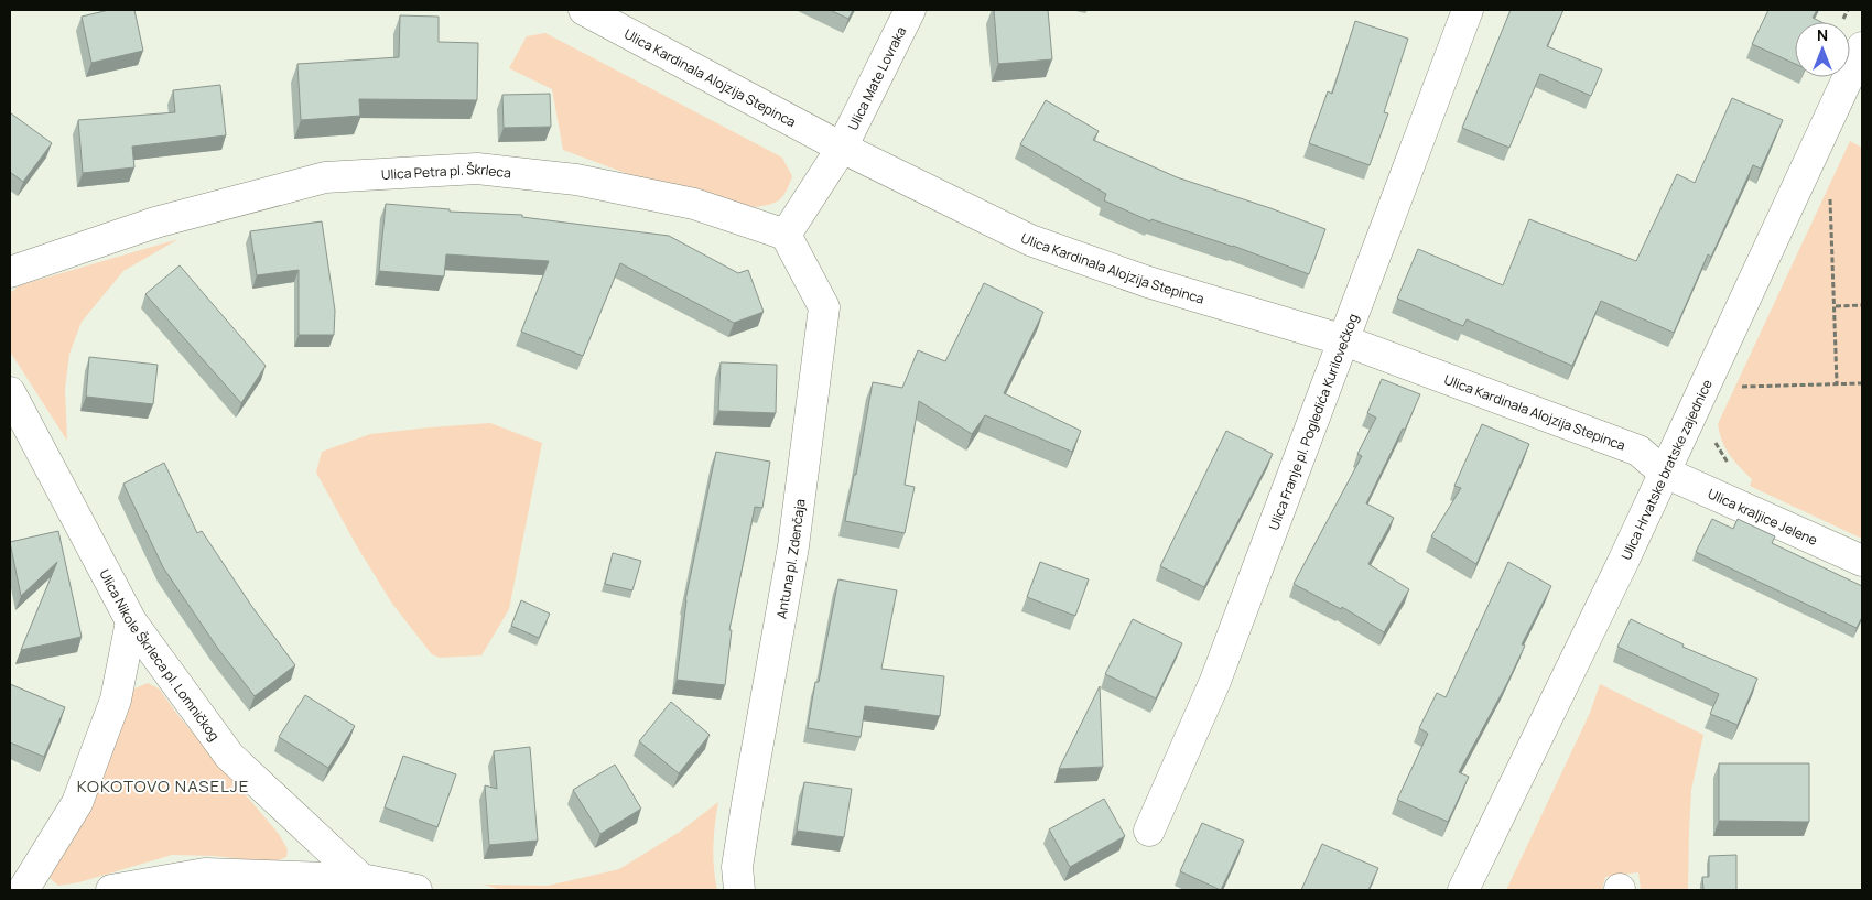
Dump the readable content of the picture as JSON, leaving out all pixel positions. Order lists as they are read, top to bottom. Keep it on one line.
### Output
{"streets":{"street":["Ulica Kardinala Alojzija Stepinca","Ulica Mate Lovraka","Ulica Petra pl. Škrleca","Ulica Franje pl. Pogledića Kurilovečkog","Ulica Hrvatske bratske zajednice","Ulica kraljice Jelene","Antuna pl. Zdenčaja","Ulica Nikole Škrleca pl. Lomničkog"]},"crossings":[["Ulica Kardinala Alojzija Stepinca","Ulica Mate Lovraka"],["Ulica Kardinala Alojzija Stepinca","Ulica Franje pl. Pogledića Kurilovečkog"],["Ulica Kardinala Alojzija Stepinca","Ulica Hrvatske bratske zajednice"],["Ulica Kardinala Alojzija Stepinca","Ulica kraljice Jelene"],["Ulica Petra pl. Škrleca","Antuna pl. Zdenčaja"],["Ulica Hrvatske bratske zajednice","Ulica kraljice Jelene"]],"districts":["KOKOTOVO NASELJE"],"north":"top"}
